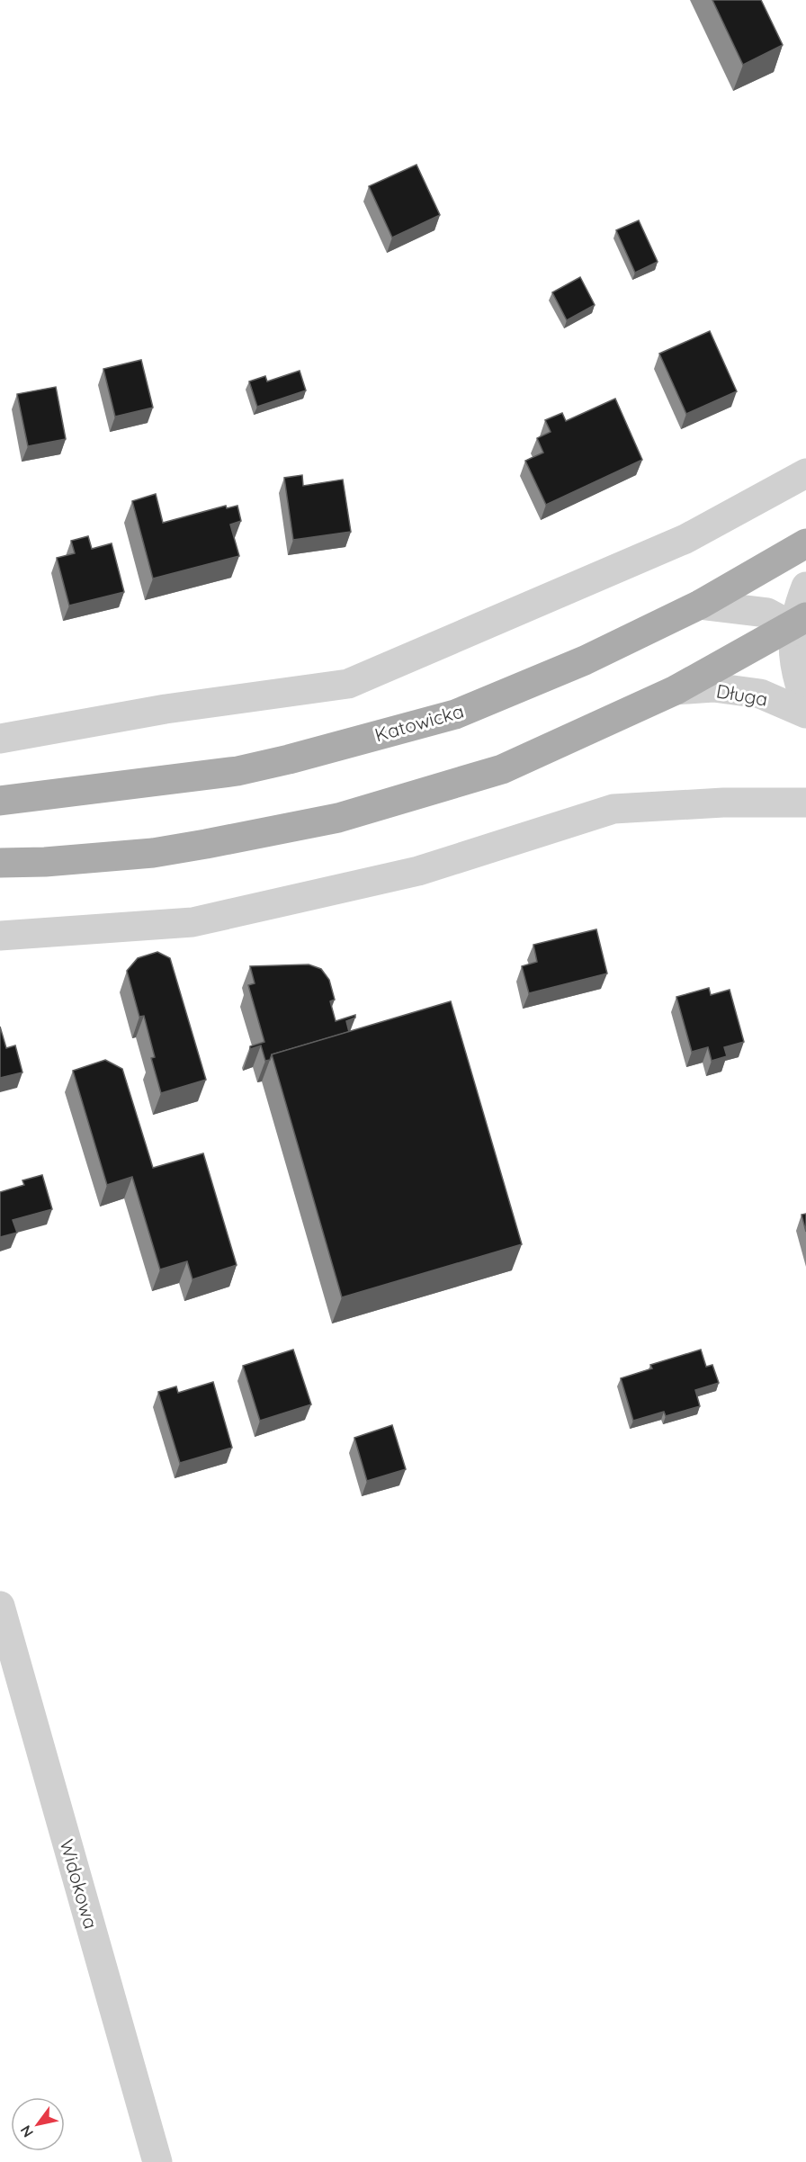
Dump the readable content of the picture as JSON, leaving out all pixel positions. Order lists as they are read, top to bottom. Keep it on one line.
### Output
{"streets":{"main road":["Katowicka"],"street":["Długa","Widokowa"]},"north":"bottom left"}
